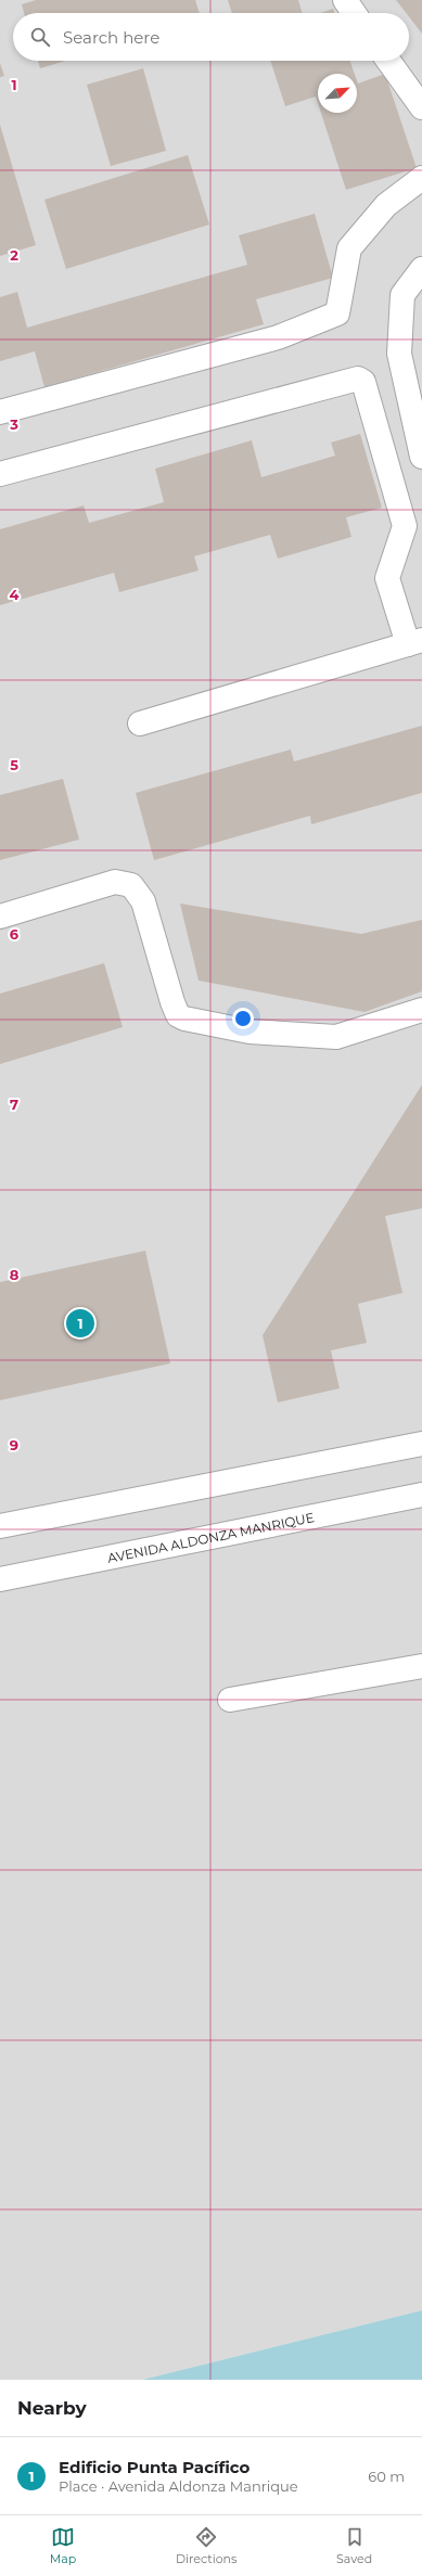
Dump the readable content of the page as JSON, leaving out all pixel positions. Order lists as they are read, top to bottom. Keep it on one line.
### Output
{"streets":{"street":["AVENIDA ALDONZA MANRIQUE"]},"north":"top right","page":{"search":"Search here","pins":"1","heading":"Nearby","list":[{"mark":"1","name":"Edificio Punta Pacífico","note":"Place · Avenida Aldonza Manrique","value":"60 m"}],"nav":["Map","Directions","Saved"]},"grid":{"rows":["1","2","3","4","5","6","7","8","9"]}}
